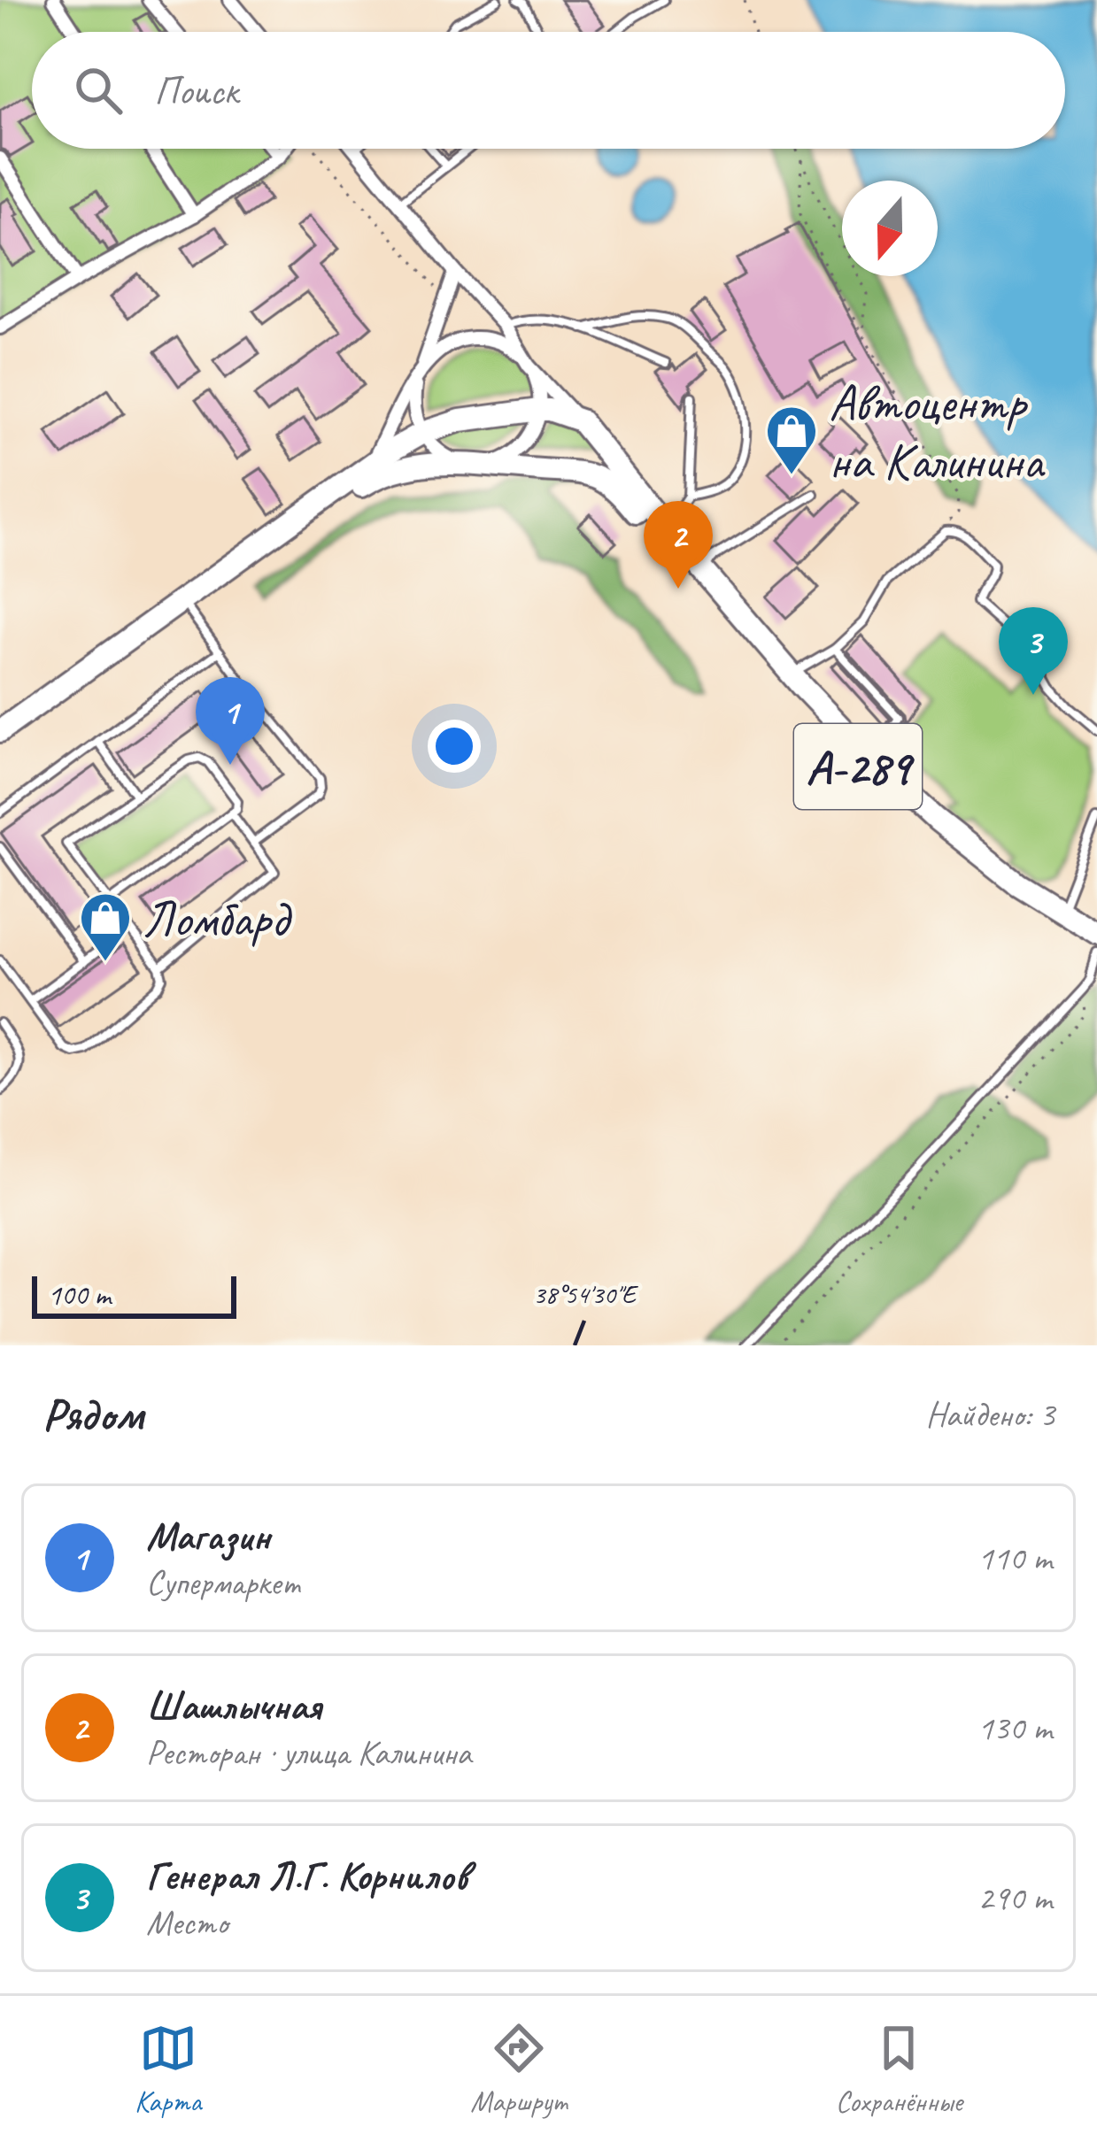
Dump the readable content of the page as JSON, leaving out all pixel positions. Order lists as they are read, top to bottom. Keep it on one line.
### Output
{"streets":{"highway":["А-289"]},"places":{"shop":["Автоцентр на Калинина","Ломбард"]},"scale_bar":"100 m","north":"bottom","page":{"search":"Поиск","pins":["2","3","1"],"scale":"100 m","heading":["Рядом","Найдено: 3"],"list":[{"mark":"1","name":"Магазин","note":"Супермаркет","value":"110 m"},{"mark":"2","name":"Шашлычная","note":"Ресторан · улица Калинина","value":"130 m"},{"mark":"3","name":"Генерал Л.Г. Корнилов","note":"Место","value":"290 m"}],"nav":["Карта","Маршрут","Сохранённые"]},"coordinates":["38°54'30\"E"]}
